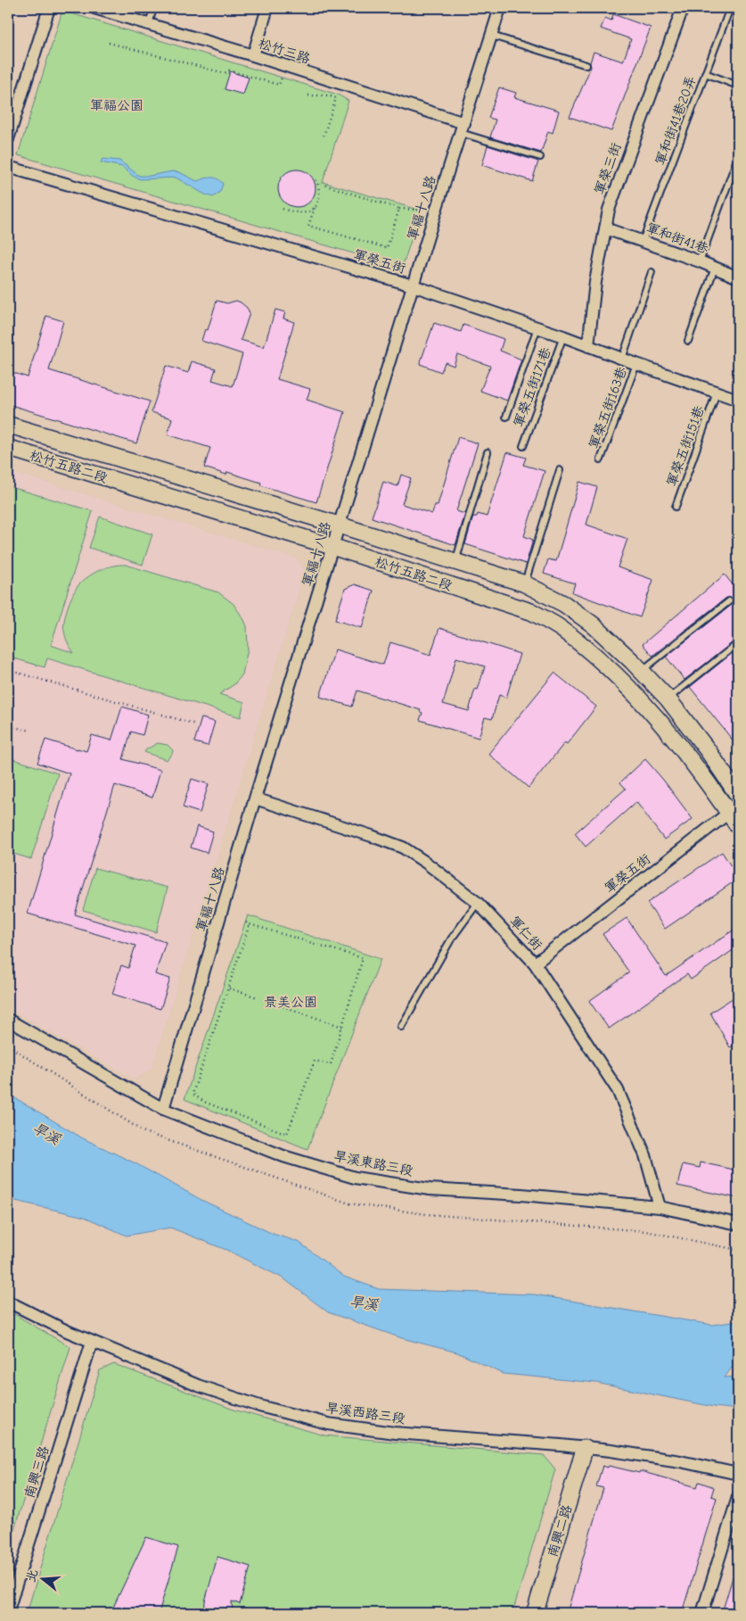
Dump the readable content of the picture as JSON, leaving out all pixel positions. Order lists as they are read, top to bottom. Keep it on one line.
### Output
{"streets":{"street":["松竹三路","軍榮三街","軍福十八路","軍和街41巷","軍榮五街","松竹五路二段","軍仁街","旱溪東路三段","旱溪西路三段","南興三路","南興二路"],"lane":["軍和街41巷20弄","軍榮五街171巷","軍榮五街163巷","軍榮五街151巷"]},"crossings":[["松竹三路","軍福十八路"],["軍和街41巷20弄","軍和街41巷"],["軍榮三街","軍和街41巷"],["軍榮三街","軍榮五街"],["軍福十八路","軍榮五街"],["軍福十八路","松竹五路二段"],["軍福十八路","軍仁街"],["軍福十八路","旱溪東路三段"],["軍榮五街","軍榮五街171巷"],["軍榮五街","軍榮五街163巷"],["軍榮五街","軍榮五街151巷"],["軍榮五街","松竹五路二段"],["軍榮五街","軍仁街"],["軍仁街","旱溪東路三段"],["旱溪西路三段","南興三路"],["旱溪西路三段","南興二路"]],"water":["旱溪"],"parks":["軍福公園","景美公園"],"north":"left"}
